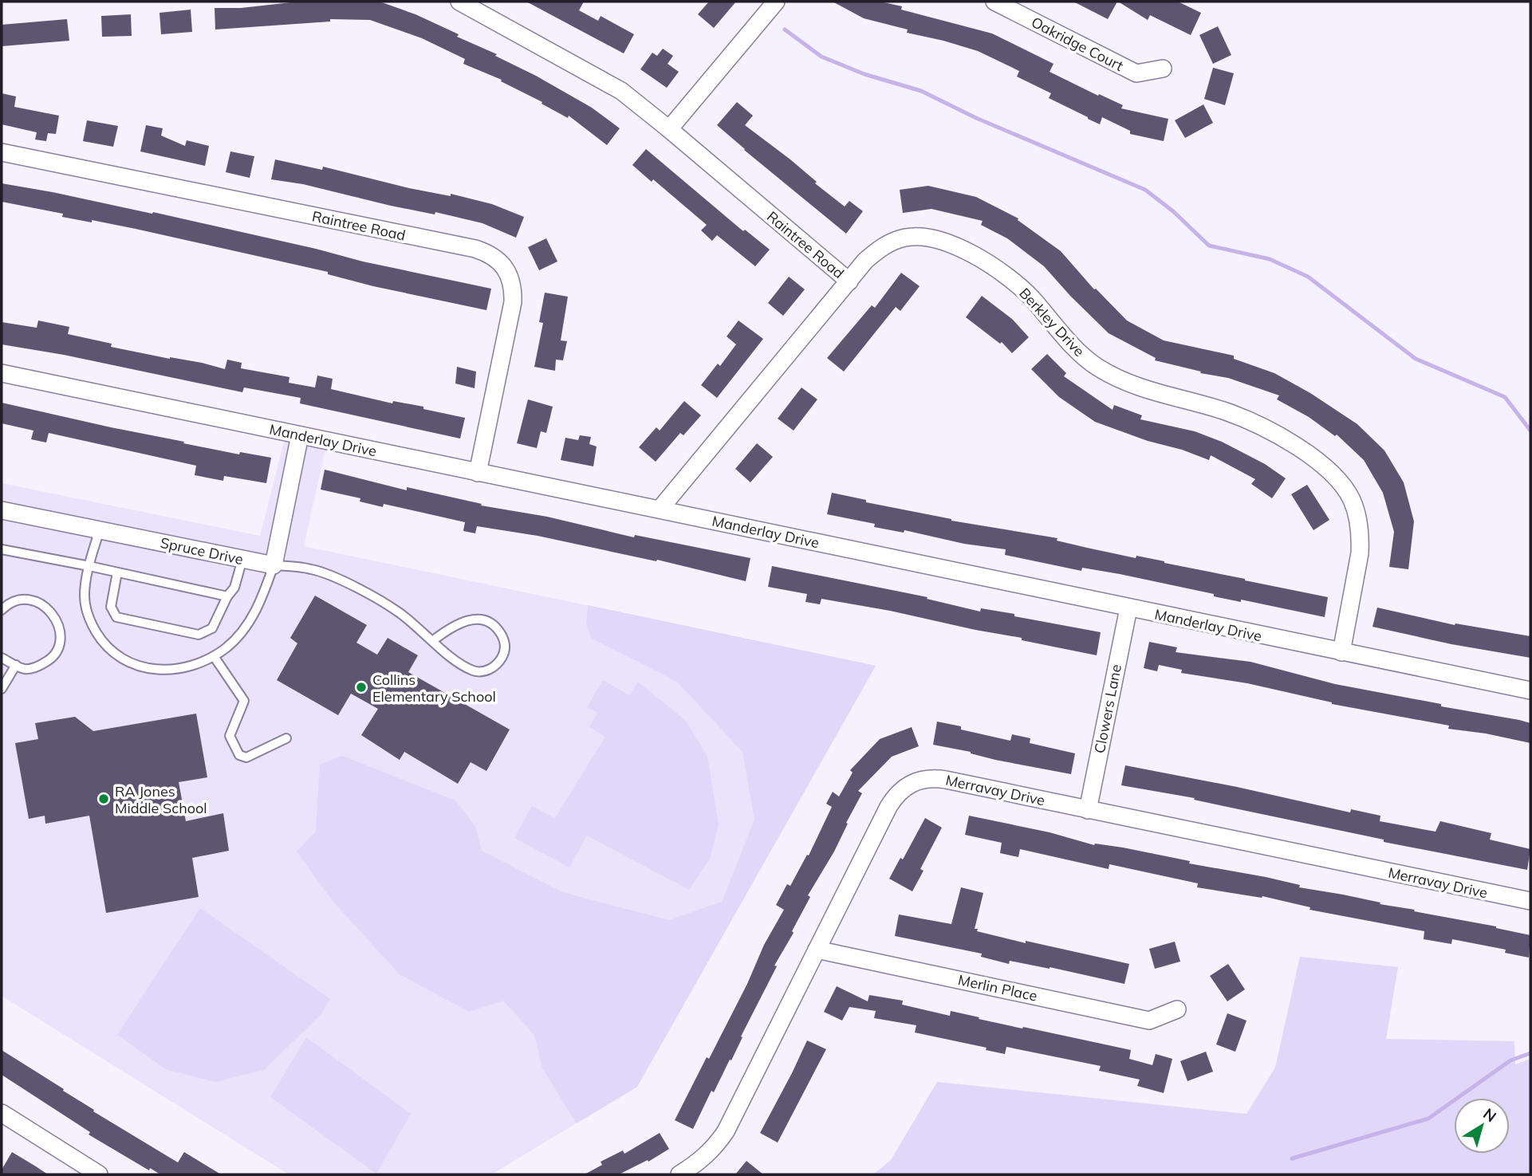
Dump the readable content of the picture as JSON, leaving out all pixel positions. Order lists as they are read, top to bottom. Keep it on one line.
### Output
{"streets":{"street":["Oakridge Court","Raintree Road","Berkley Drive","Manderlay Drive","Spruce Drive","Clowers Lane","Merravay Drive","Merlin Place"]},"crossings":[["Raintree Road","Berkley Drive"],["Raintree Road","Manderlay Drive"],["Berkley Drive","Manderlay Drive"],["Manderlay Drive","Clowers Lane"],["Clowers Lane","Merravay Drive"],["Merravay Drive","Merlin Place"]],"places":["Collins Elementary School","RA Jones Middle School"],"north":"top right"}
